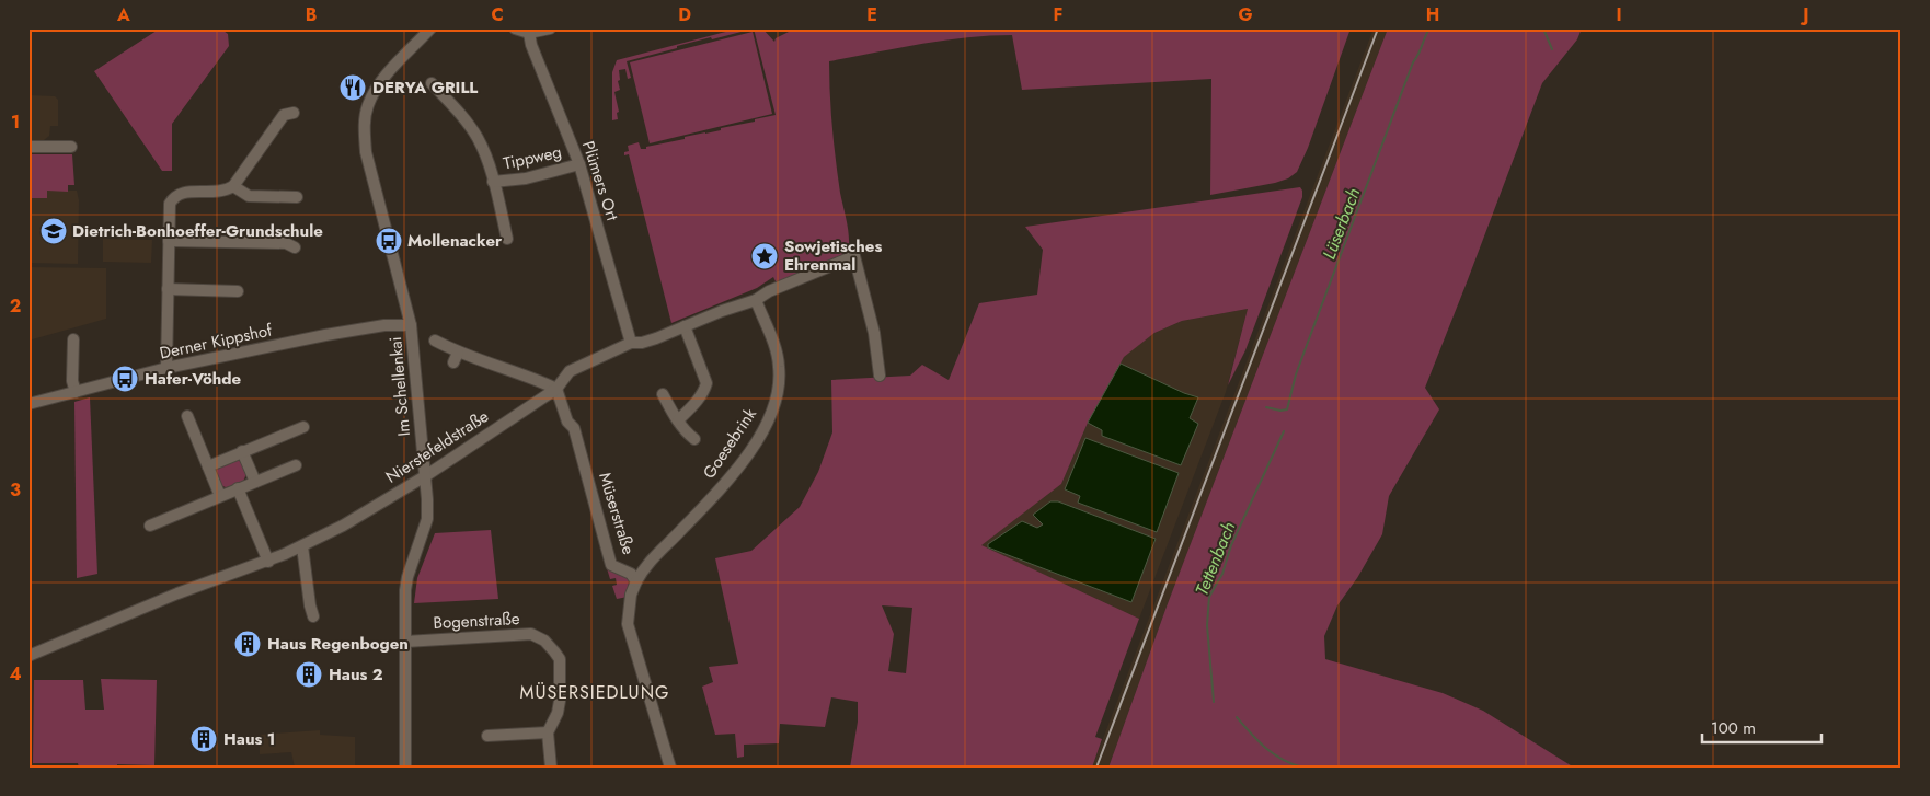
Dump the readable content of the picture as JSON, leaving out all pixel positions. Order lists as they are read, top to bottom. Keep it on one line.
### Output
{"streets":{"street":["Tippweg","Plümers Ort","Derner Kippshof","Im Schellenkai","Goesebrink","Nierstefeldstraße","Müserstraße","Bogenstraße"]},"crossings":[["Tippweg","Plümers Ort"],["Plümers Ort","Nierstefeldstraße"],["Derner Kippshof","Im Schellenkai"],["Im Schellenkai","Nierstefeldstraße"],["Im Schellenkai","Bogenstraße"],["Goesebrink","Nierstefeldstraße"],["Goesebrink","Müserstraße"],["Nierstefeldstraße","Müserstraße"]],"districts":["MÜSERSIEDLUNG"],"water":["Lüserbach","Tettenbach"],"places":{"restaurant":["DERYA GRILL"],"school or university":["Dietrich-Bonhoeffer-Grundschule"],"bus stop":["Mollenacker","Hafer-Vöhde"],"place":["Sowjetisches Ehrenmal"],"building":["Haus Regenbogen","Haus 2","Haus 1"]},"scale_bar":"100 m","grid":{"columns":["A","B","C","D","E","F","G","H","I","J"],"rows":["1","2","3","4"]}}
